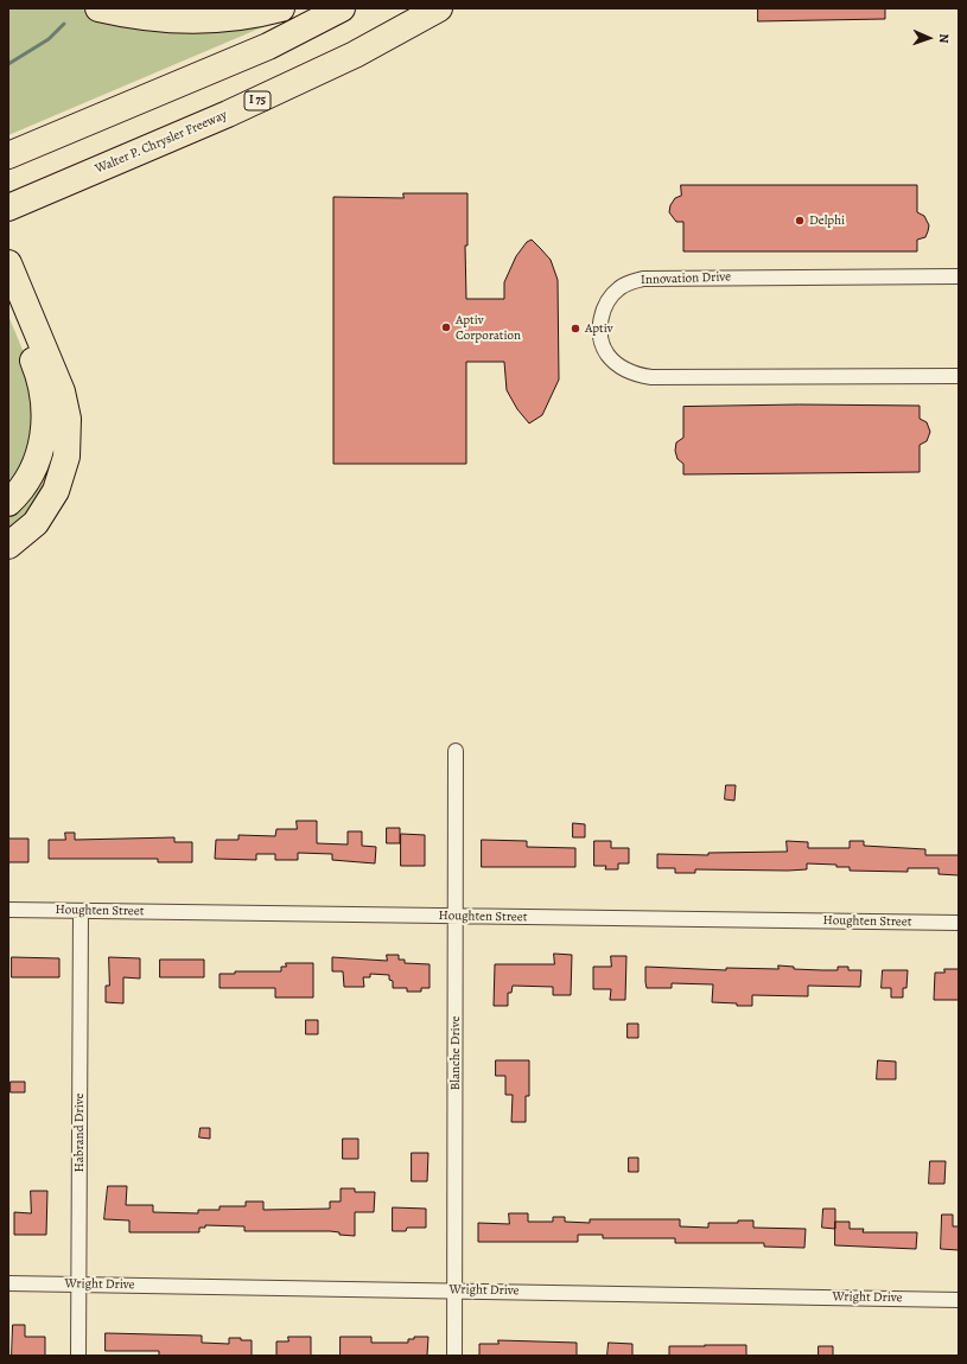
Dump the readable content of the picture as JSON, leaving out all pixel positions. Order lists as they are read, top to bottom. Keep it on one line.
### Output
{"streets":{"highway":["I 75","Walter P. Chrysler Freeway"],"street":["Innovation Drive","Houghten Street","Blanche Drive","Habrand Drive","Wright Drive"]},"crossings":[["Houghten Street","Blanche Drive"],["Houghten Street","Habrand Drive"],["Blanche Drive","Wright Drive"],["Habrand Drive","Wright Drive"]],"places":["Delphi","Aptiv Corporation","Aptiv"],"north":"right"}
